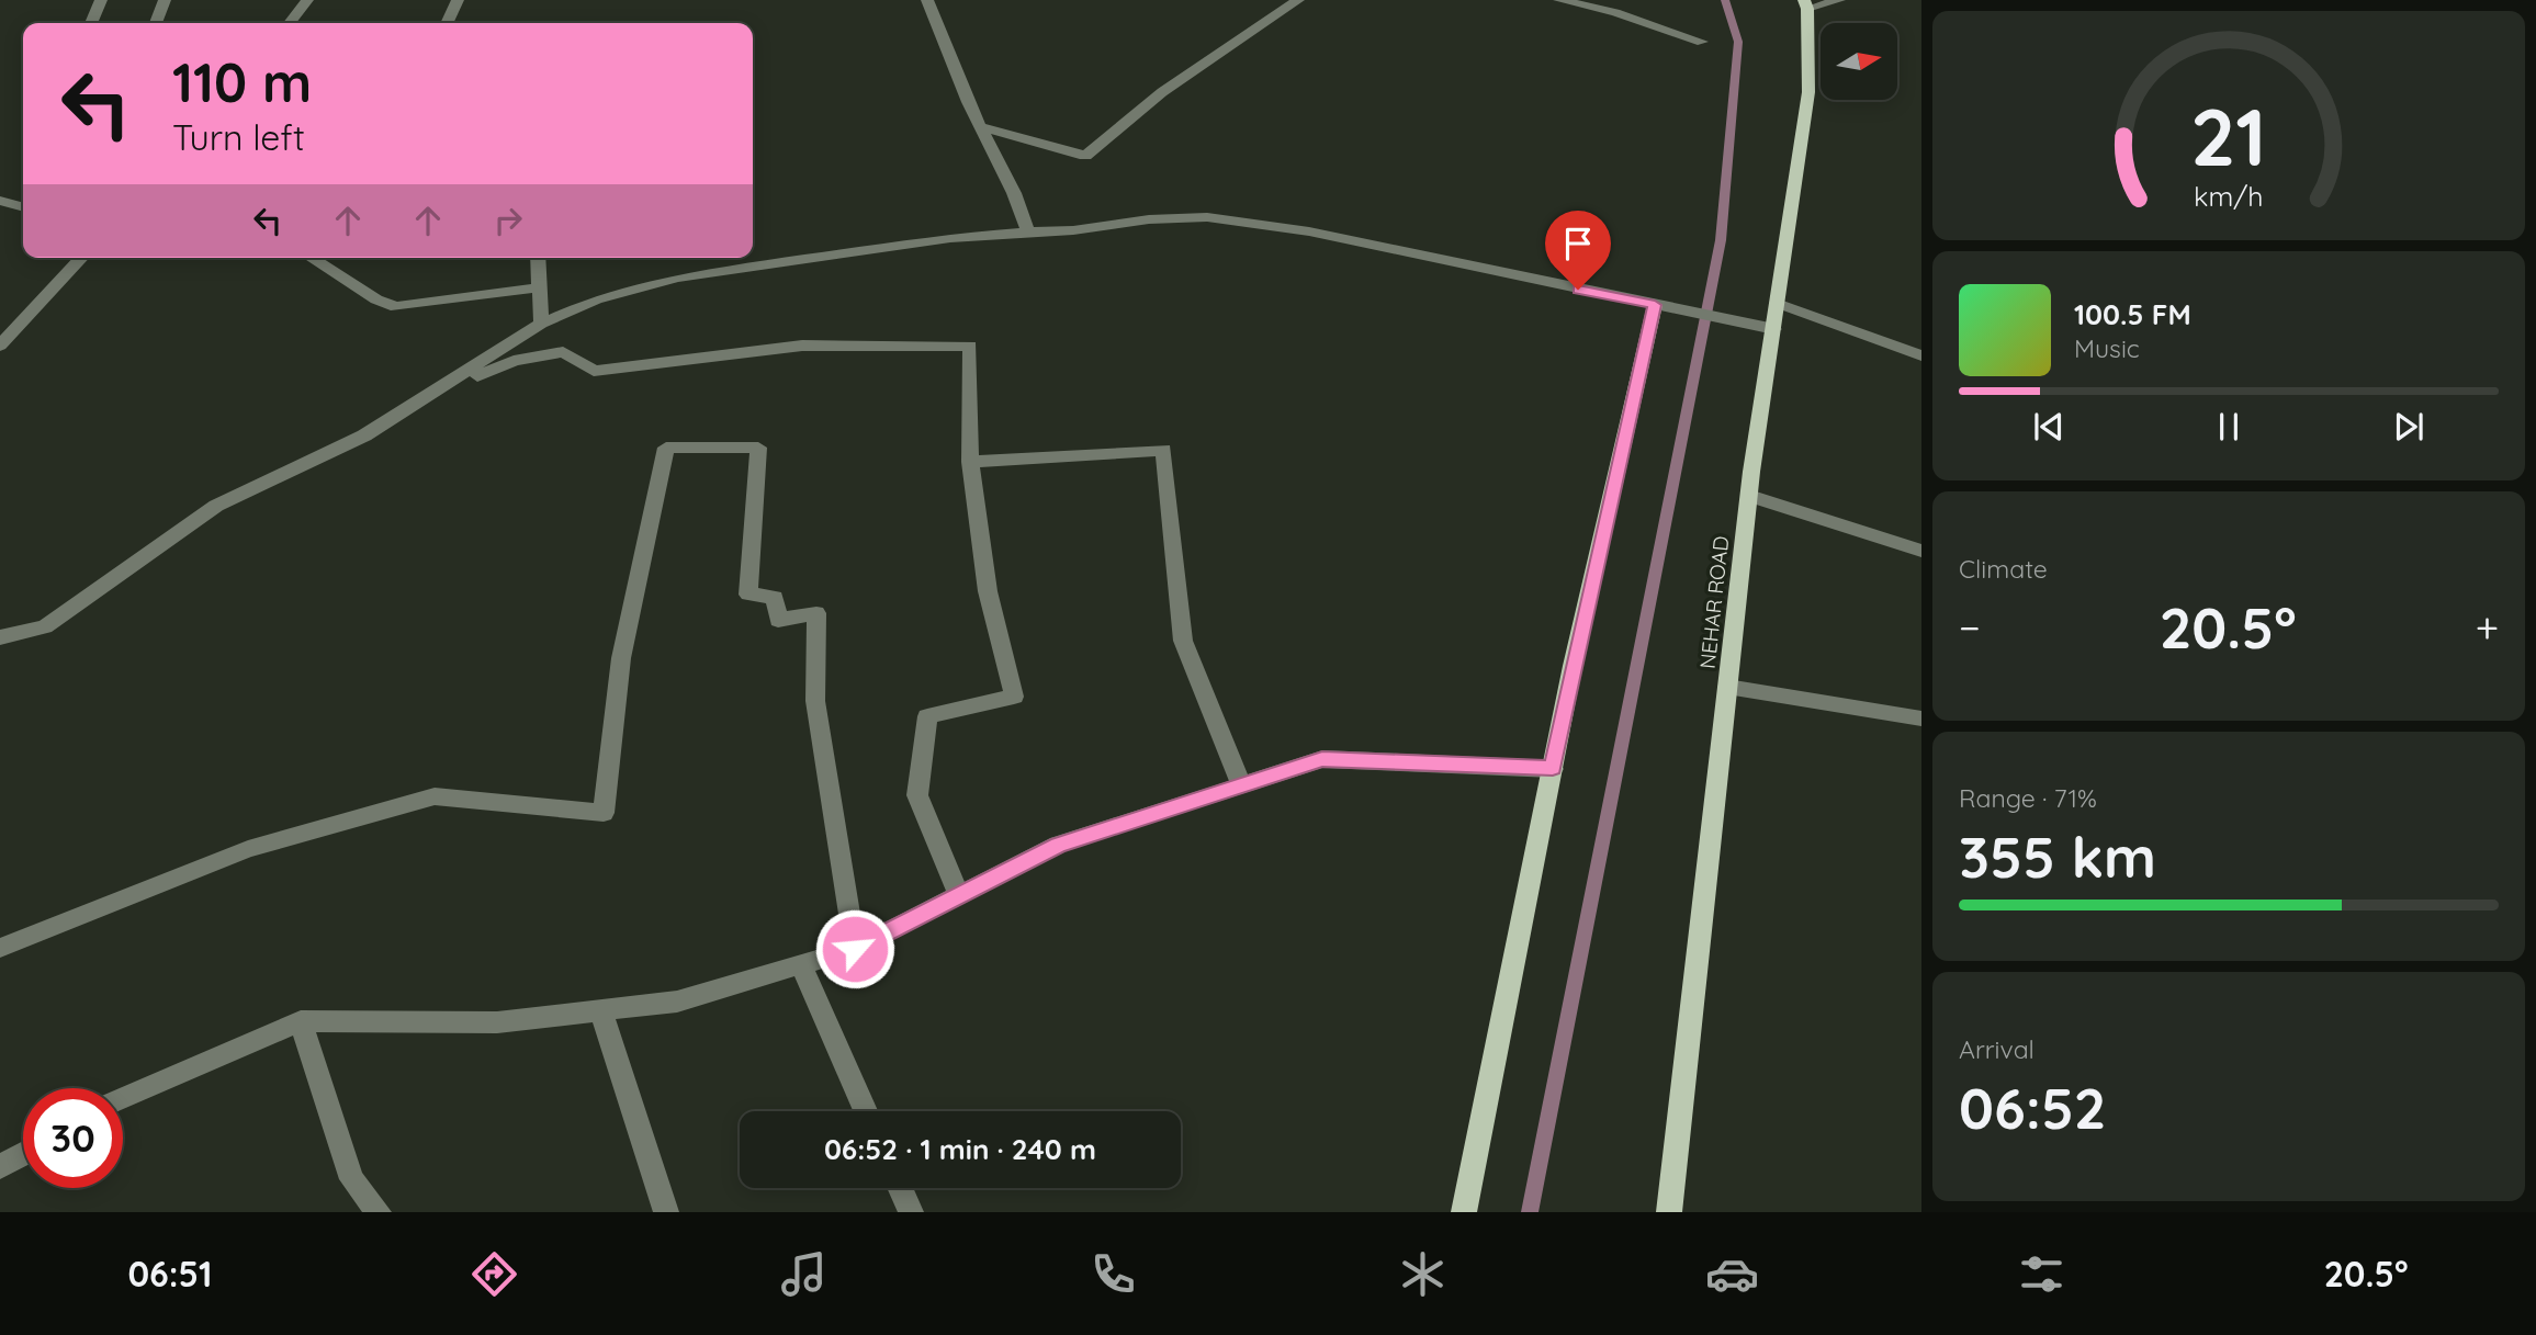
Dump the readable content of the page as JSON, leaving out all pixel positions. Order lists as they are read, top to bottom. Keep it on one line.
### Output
{"streets":{"main road":["NEHAR ROAD"]},"north":"right","page":{"turn":["110 m","Turn left"],"song":["100.5 FM","Music"],"tile":["Climate",["Range · 71%","355 km"],["Arrival","06:52"]],"heat":["−","20.5°","+"],"limit":"30","trip":"06:52 · 1 min · 240 m","tabs":["06:51","20.5°"],"gauge":["21","km/h"]}}
